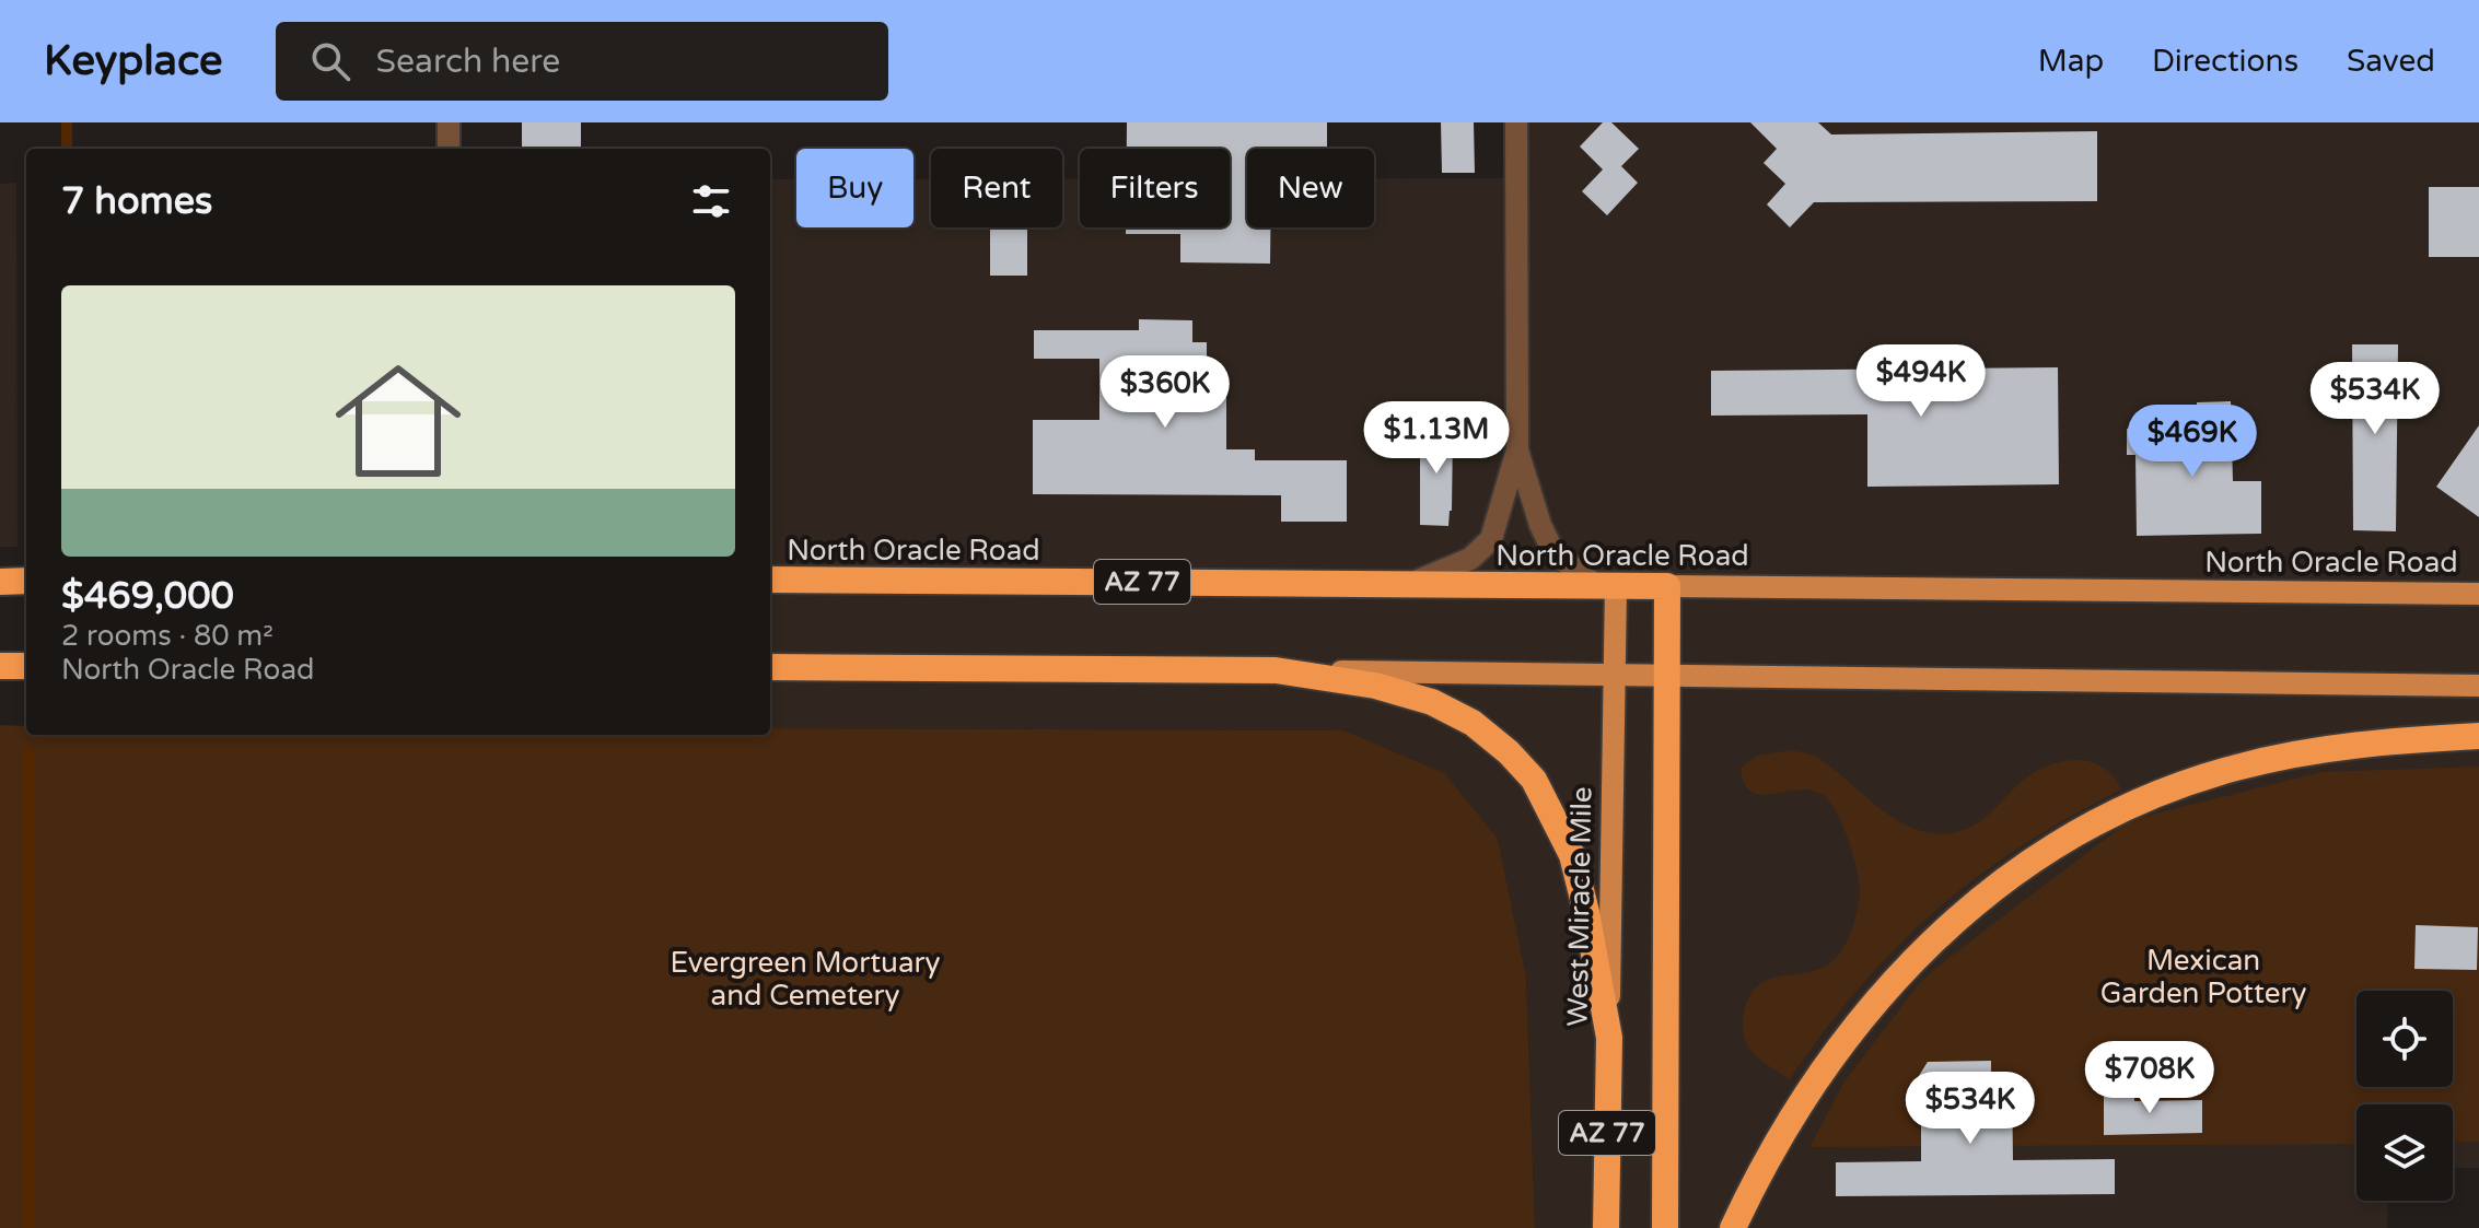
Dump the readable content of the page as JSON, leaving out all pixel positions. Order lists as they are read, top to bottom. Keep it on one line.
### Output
{"streets":{"highway":["North Oracle Road","AZ 77","West Miracle Mile"]},"crossings":[["North Oracle Road","AZ 77"],["North Oracle Road","West Miracle Mile"],["AZ 77","West Miracle Mile"]],"parks":["Mexican Garden Pottery","Evergreen Mortuary and Cemetery"],"page":{"header":"Keyplace","search":"Search here","nav":["Map","Directions","Saved"],"chip":["Buy","Rent","Filters","New"],"heading":"7 homes","list":[{"name":"$469,000","note":"2 rooms · 80 m² · North Oracle Road"}],"price":["$494K","$360K","$534K","$1.13M","$469K","$708K","$534K"]}}
